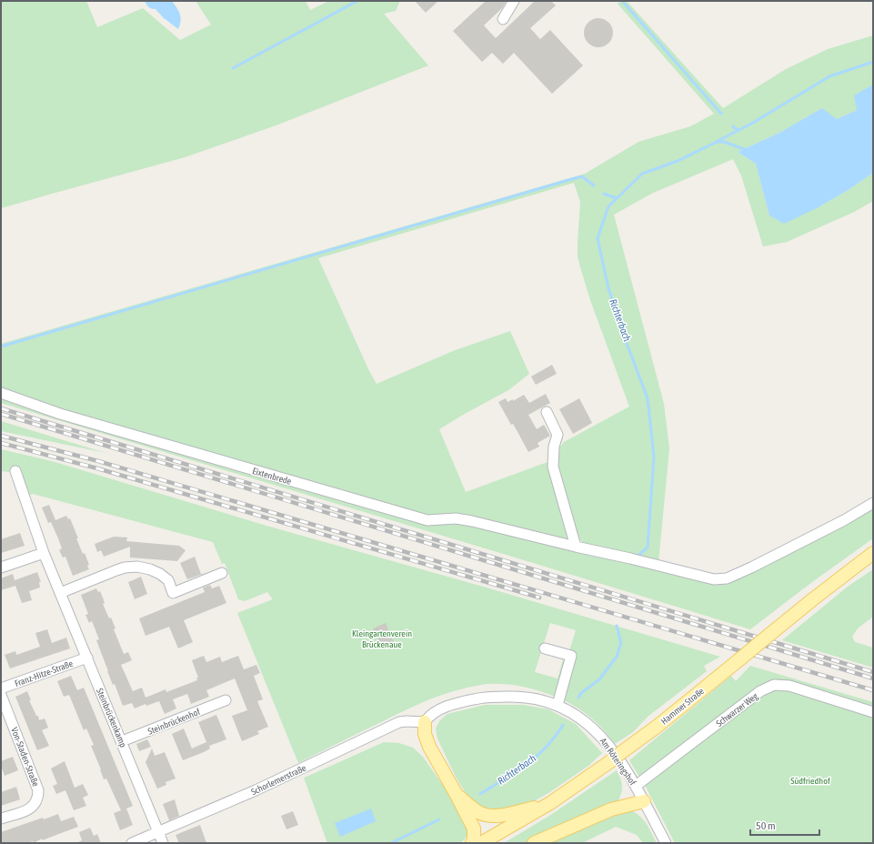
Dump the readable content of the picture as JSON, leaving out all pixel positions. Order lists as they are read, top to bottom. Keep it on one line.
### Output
{"streets":{"main road":["Hammer Straße"],"street":["Eixtenbrede","Franz-Hitze-Straße","Schwarzer Weg","Steinbrückenkamp","Steinbrückenhof","Von-Staden-Straße","Am Röteringshof","Schorlemerstraße"]},"crossings":[["Franz-Hitze-Straße","Steinbrückenkamp"],["Schwarzer Weg","Am Röteringshof"],["Steinbrückenkamp","Steinbrückenhof"],["Steinbrückenkamp","Schorlemerstraße"],["Am Röteringshof","Schorlemerstraße"]],"water":["Richterbach"],"parks":["Kleingartenverein Brückenaue","Südfriedhof"],"scale_bar":"50 m"}
